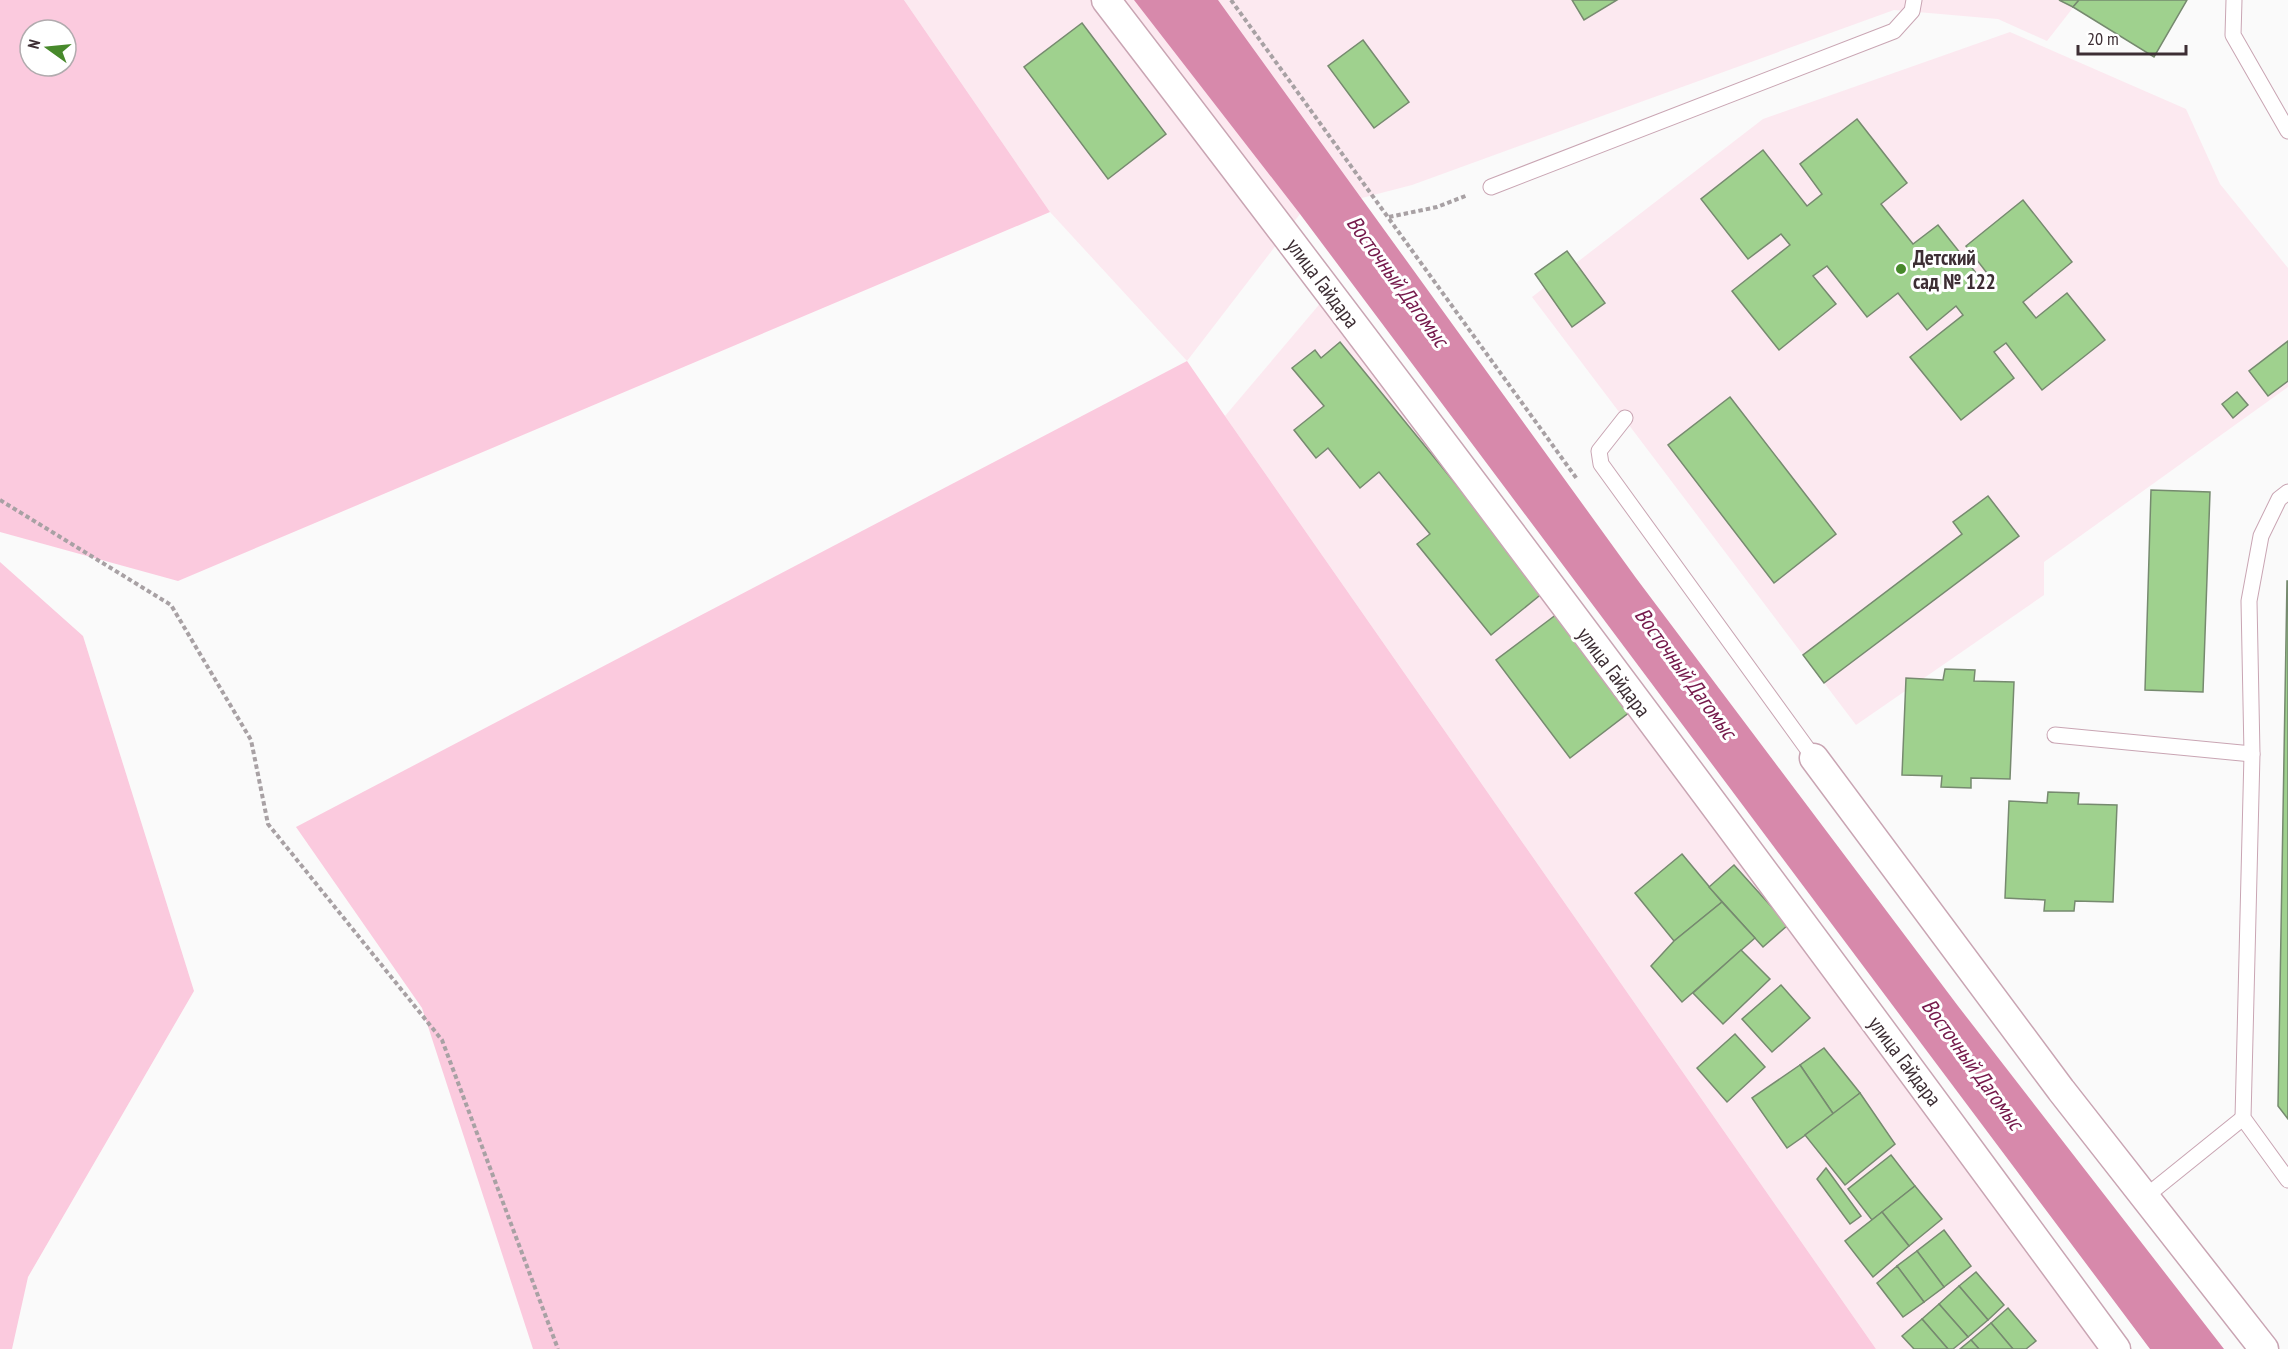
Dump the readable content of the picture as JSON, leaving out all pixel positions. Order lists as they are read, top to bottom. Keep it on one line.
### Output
{"streets":{"street":["улица Гайдара"]},"water":["Восточный Дагомыс"],"places":["Детский сад № 122"],"scale_bar":"20 m","north":"left"}
